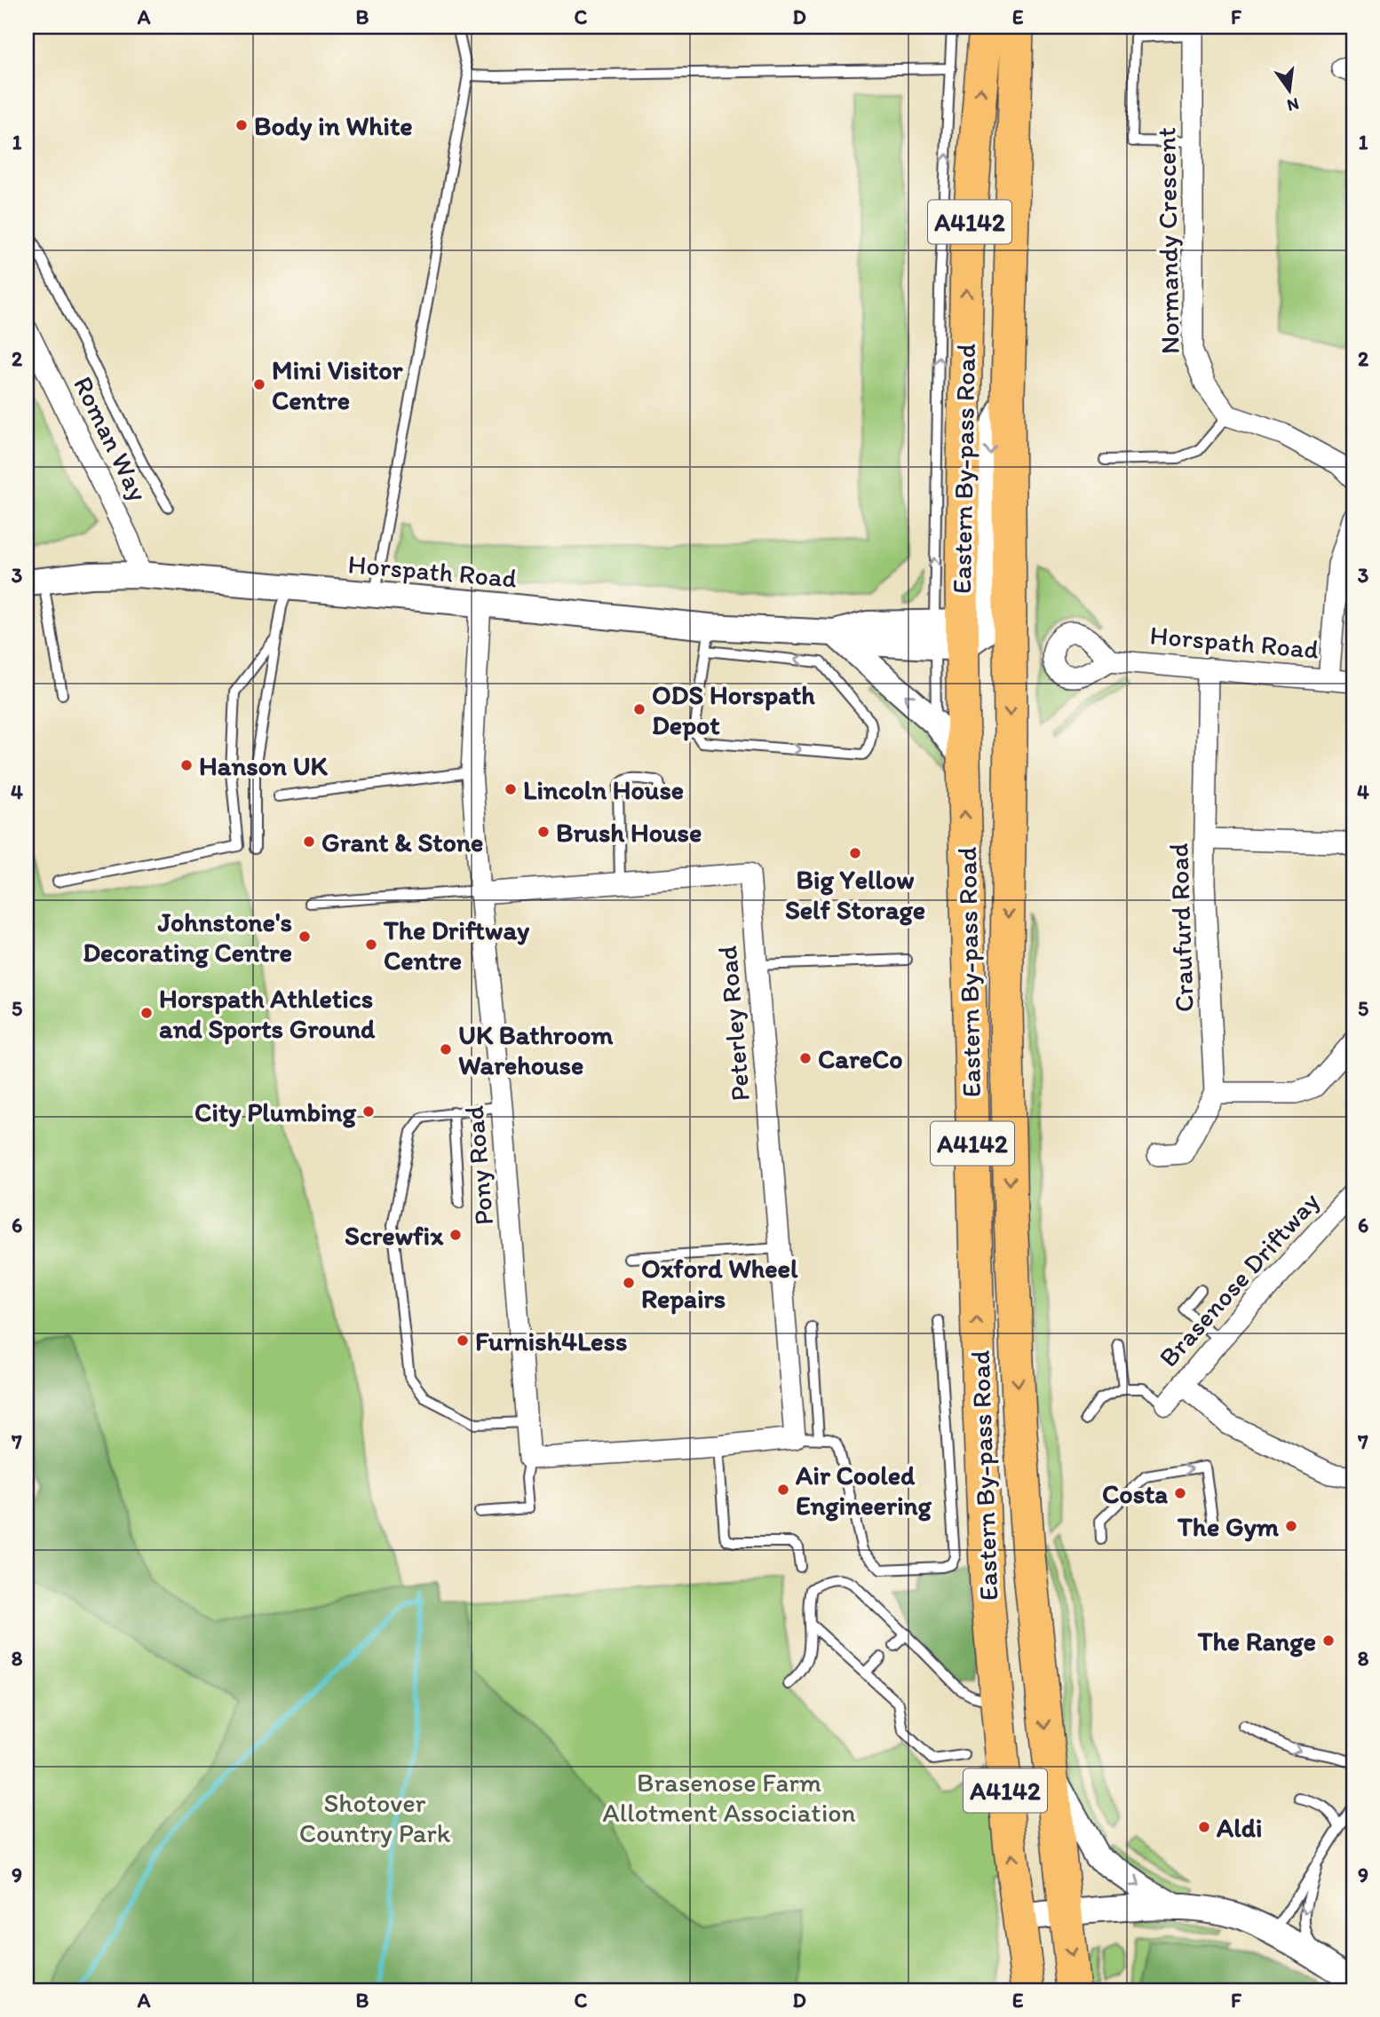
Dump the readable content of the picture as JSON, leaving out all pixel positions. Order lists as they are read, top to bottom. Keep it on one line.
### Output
{"streets":{"highway":["A4142","Eastern By-pass Road"],"street":["Normandy Crescent","Roman Way","Horspath Road","Craufurd Road","Peterley Road","Pony Road","Brasenose Driftway"]},"crossings":[["Roman Way","Horspath Road"],["Eastern By-pass Road","Horspath Road"],["Horspath Road","Craufurd Road"],["Horspath Road","Pony Road"],["Peterley Road","Pony Road"]],"parks":["Brasenose Farm Allotment Association","Shotover Country Park"],"places":["Body in White","Mini Visitor Centre","ODS Horspath Depot","Hanson UK","Lincoln House","Brush House","Grant & Stone","Big Yellow Self Storage","Johnstone's Decorating Centre","The Driftway Centre","Horspath Athletics and Sports Ground","UK Bathroom Warehouse","CareCo","City Plumbing","Screwfix","Oxford Wheel Repairs","Furnish4Less","Air Cooled Engineering","Costa","The Gym","The Range","Aldi"],"north":"bottom","grid":{"columns":["A","B","C","D","E","F"],"rows":["1","2","3","4","5","6","7","8","9"]}}
